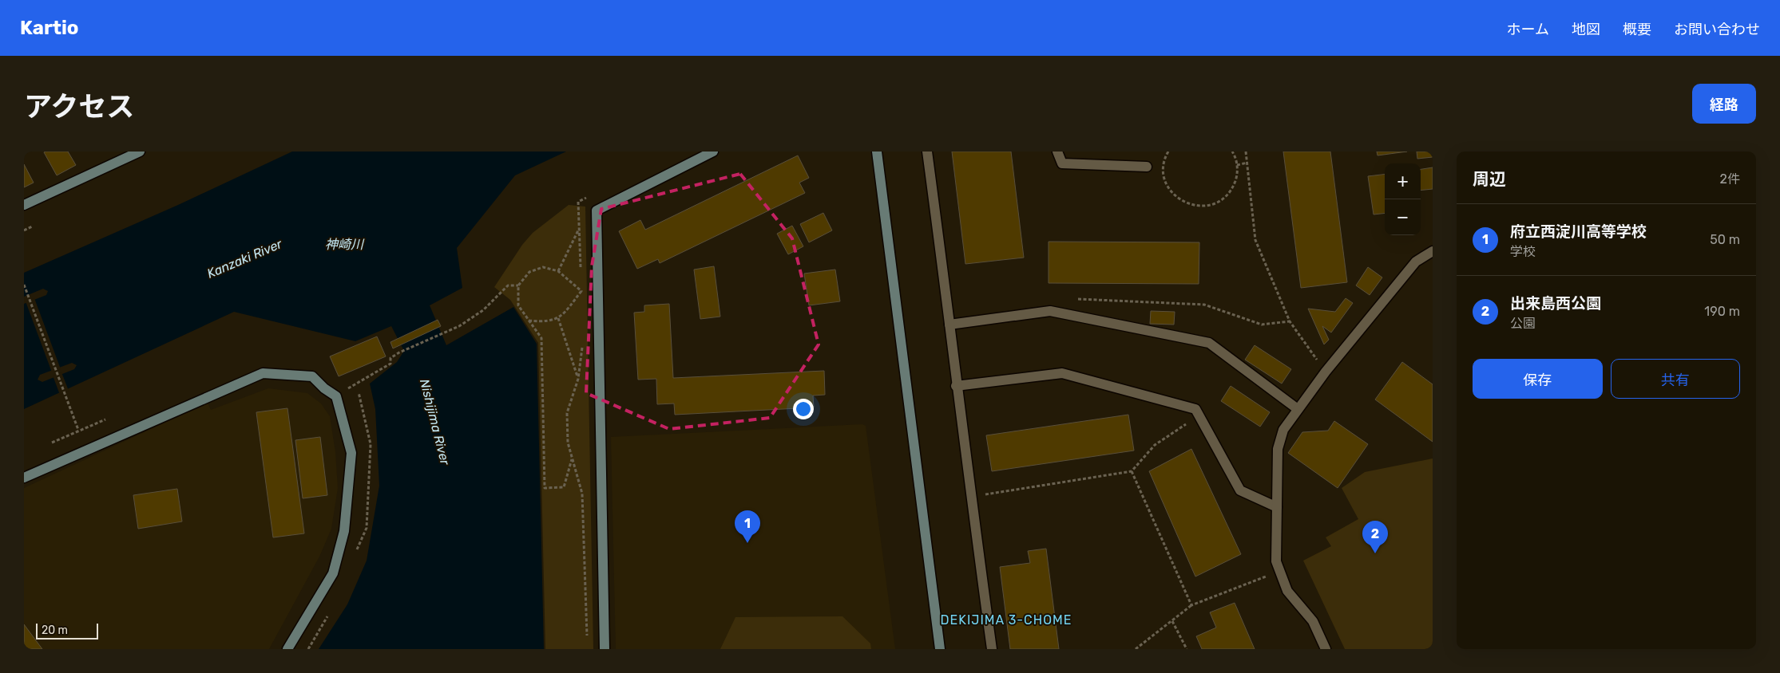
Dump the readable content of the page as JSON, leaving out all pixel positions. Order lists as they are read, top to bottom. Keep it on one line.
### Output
{"districts":["DEKIJIMA 3-CHOME"],"water":["神崎川","Kanzaki River","Nishijima River"],"scale_bar":"20 m","page":{"header":"Kartio","nav":["ホーム","地図","概要","お問い合わせ"],"title":"アクセス","buttons":["経路",["保存","共有"]],"heading":["周辺","2件"],"map_buttons":["+","−"],"list":[{"mark":"1","name":"府立西淀川高等学校","note":"学校","value":"50 m"},{"mark":"2","name":"出来島西公園","note":"公園","value":"190 m"}],"pins":["1","2"],"scale":"20 m"}}
